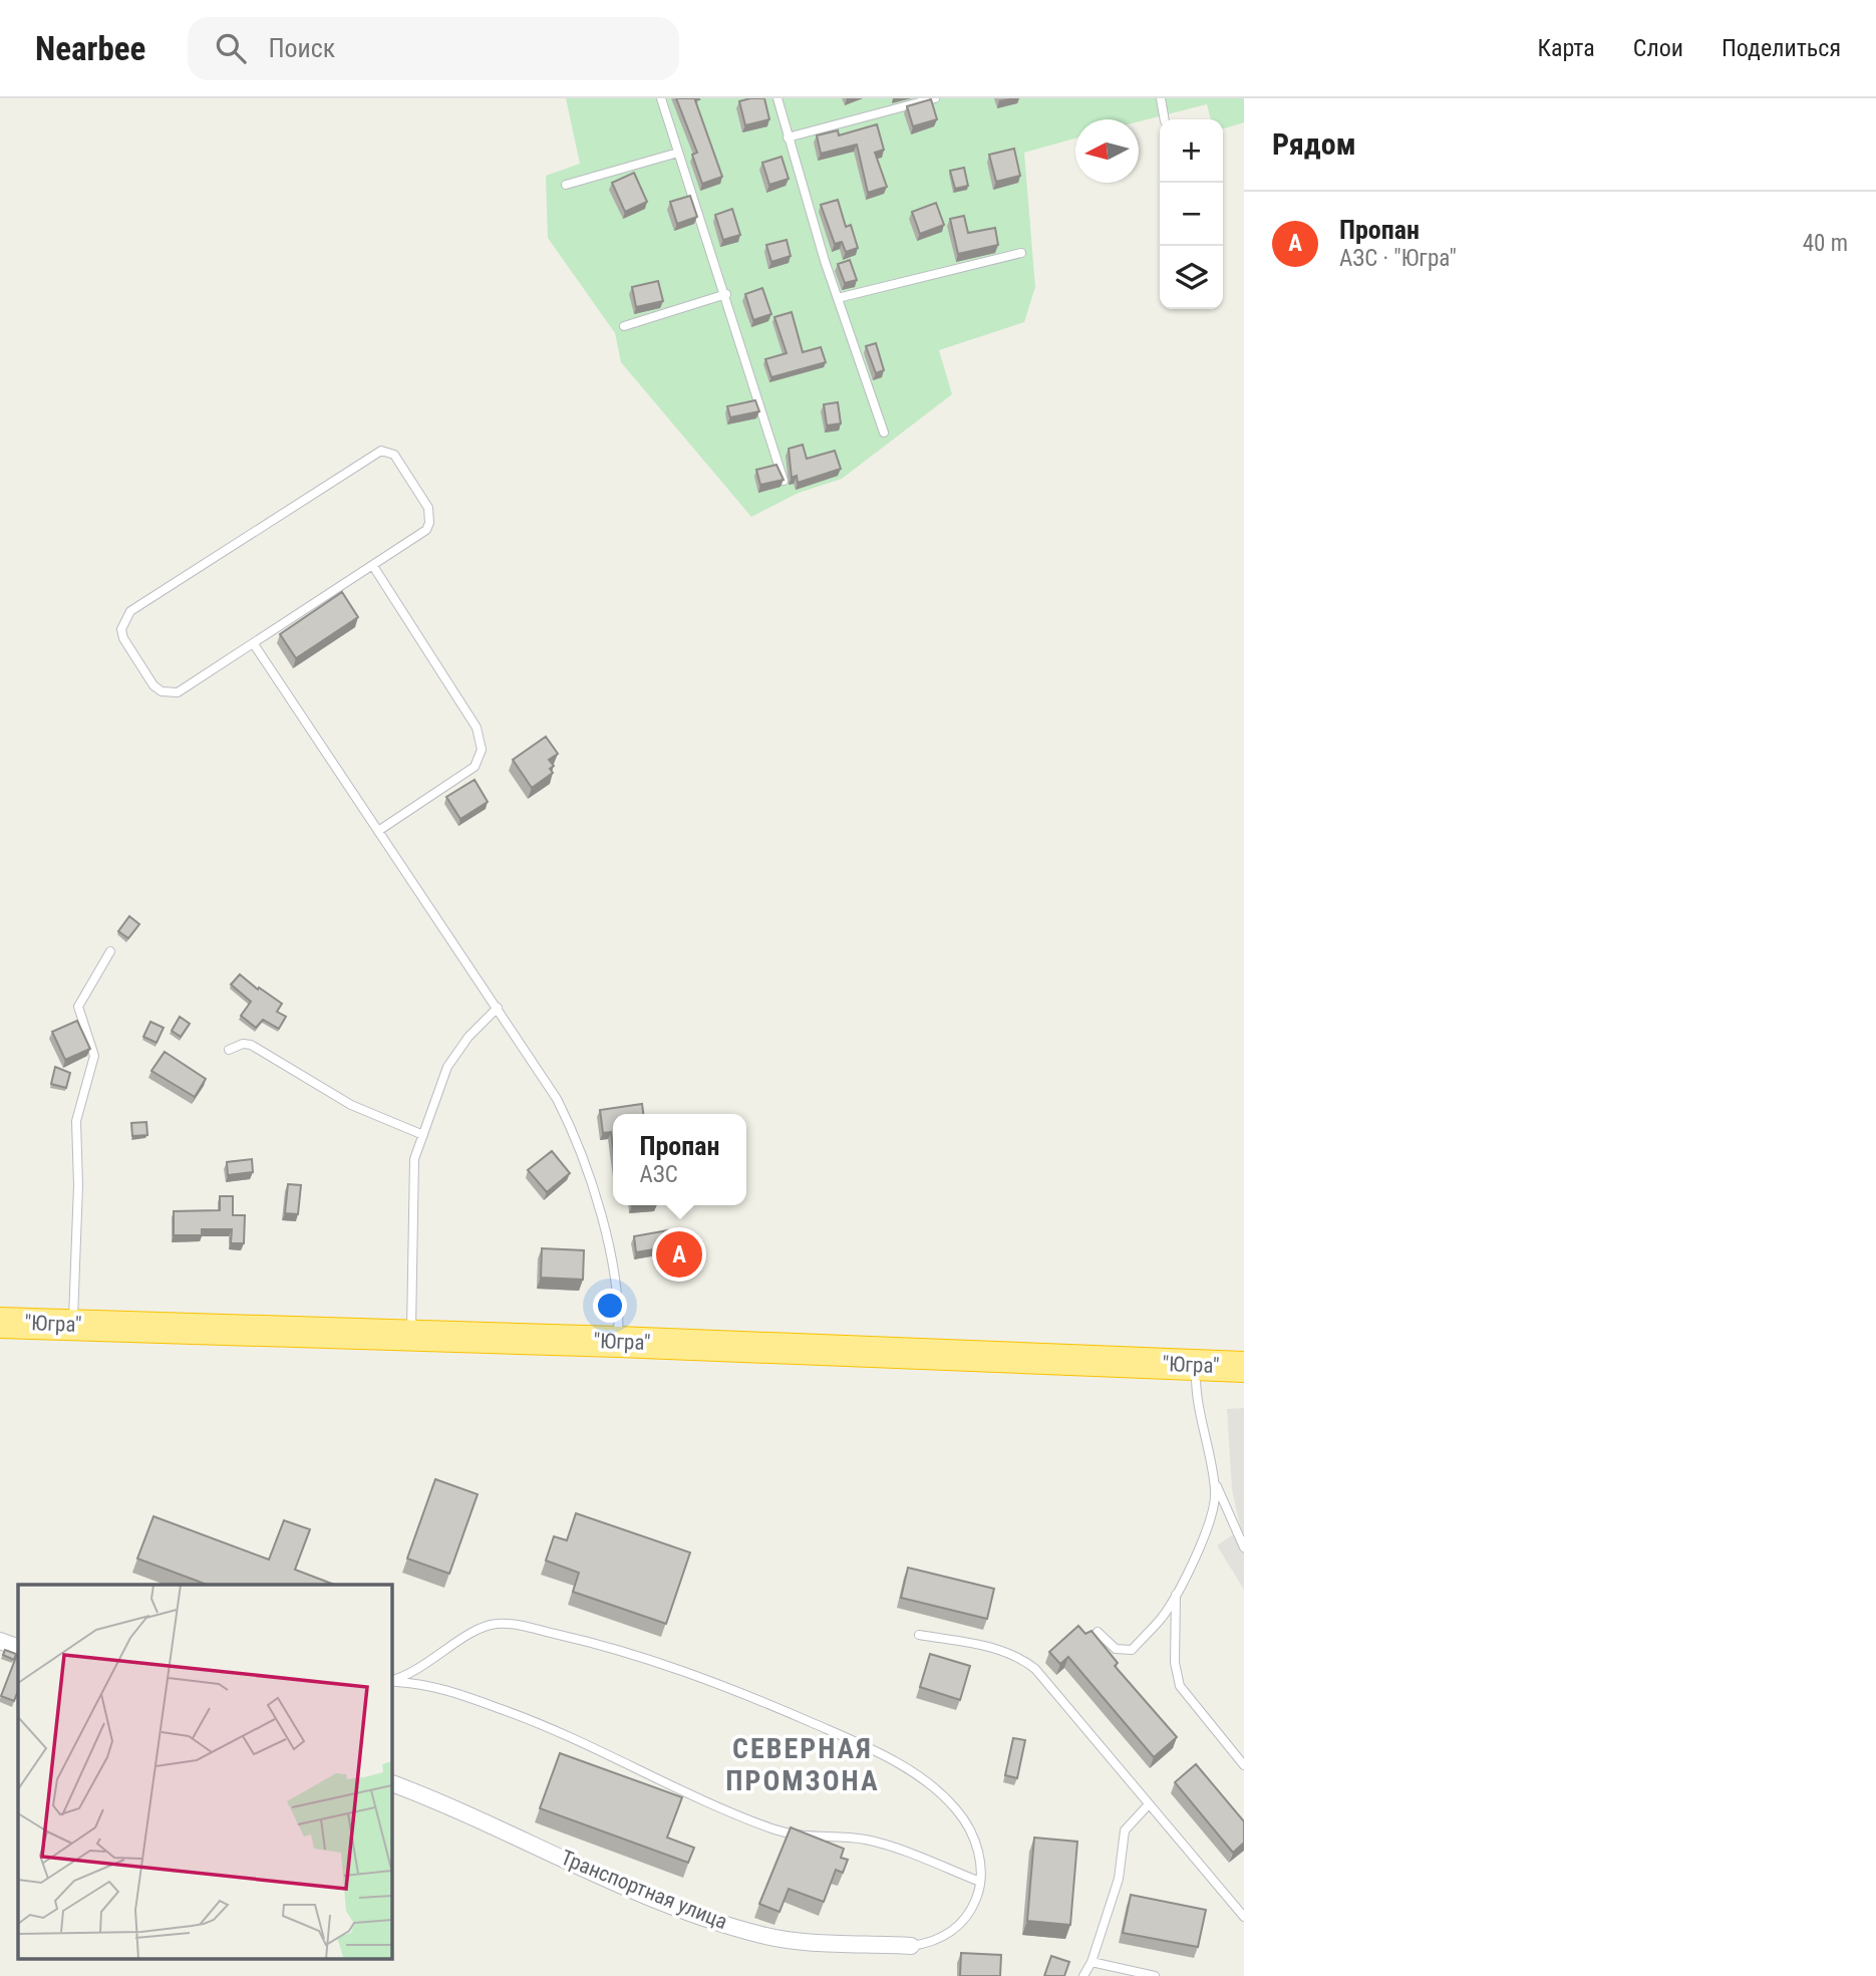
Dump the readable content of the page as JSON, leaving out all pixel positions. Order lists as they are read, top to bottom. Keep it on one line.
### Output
{"streets":{"highway":["\"Югра\""],"street":["Транспортная улица"]},"districts":["СЕВЕРНАЯ ПРОМЗОНА"],"north":"left","page":{"header":"Nearbee","search":"Поиск","nav":["Карта","Слои","Поделиться"],"heading":"Рядом","map_buttons":["+","−"],"list":[{"mark":"A","name":"Пропан","note":"АЗС · \"Югра\"","value":"40 m"}],"popup":["Пропан","АЗС"],"pins":"A"}}
